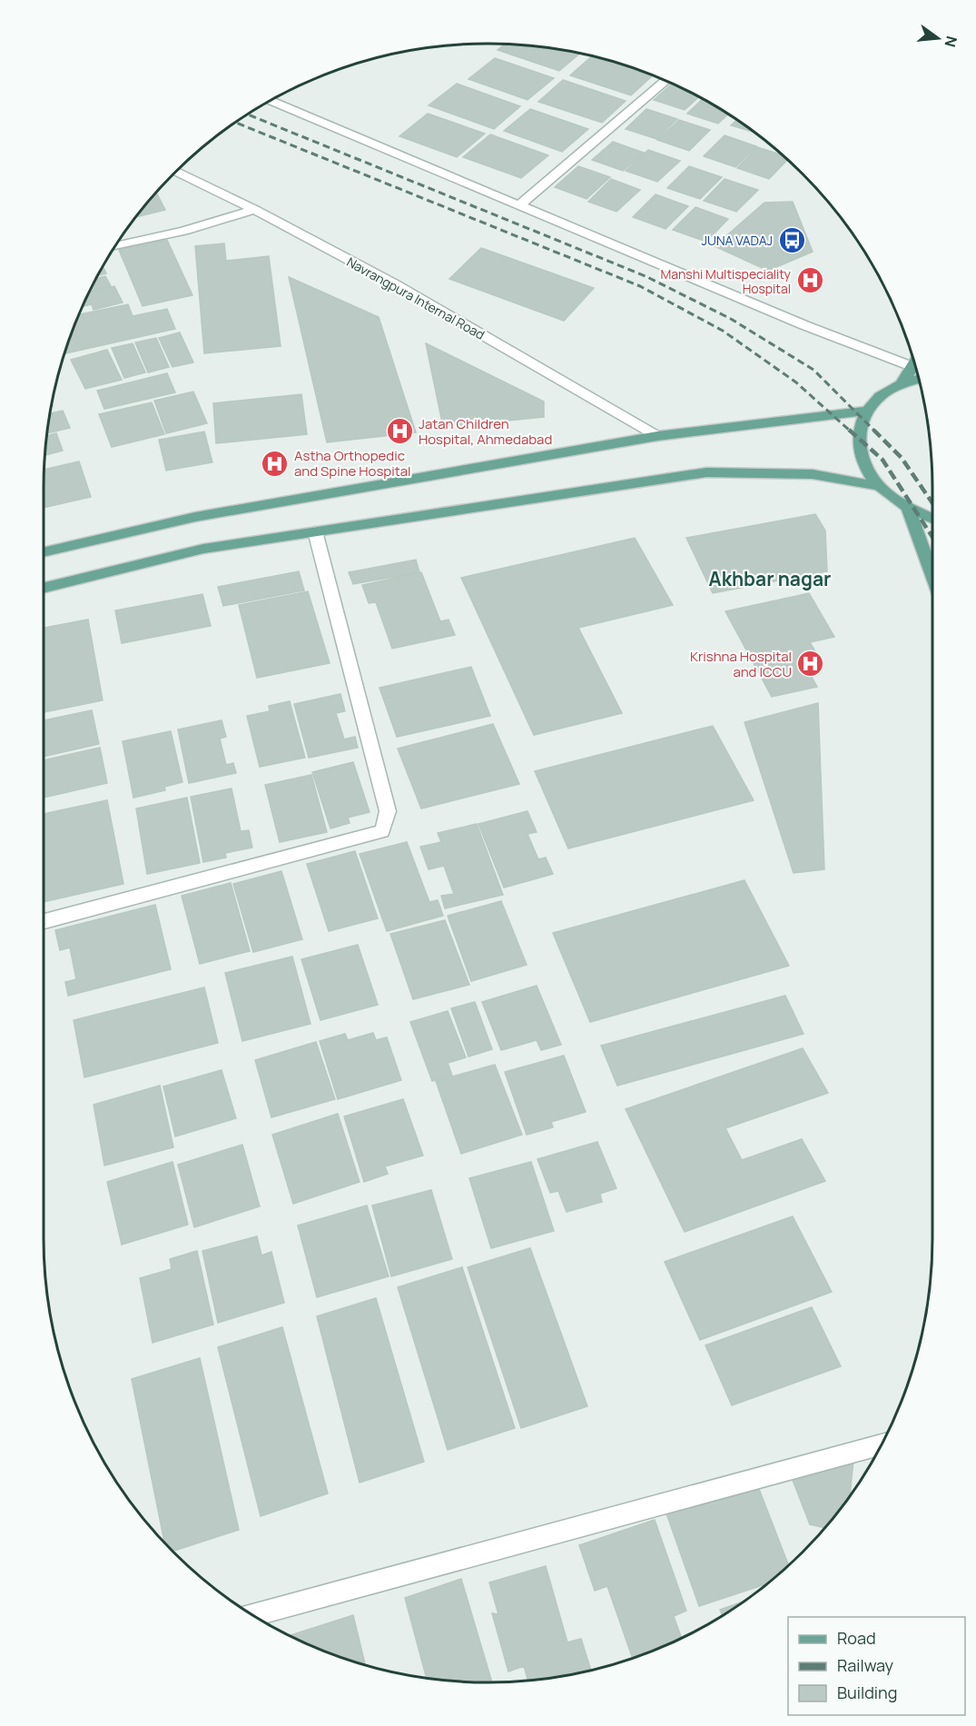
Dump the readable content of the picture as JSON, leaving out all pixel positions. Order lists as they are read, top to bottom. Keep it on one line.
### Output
{"streets":{"street":["Navrangpura Internal Road"]},"districts":["Akhbar nagar"],"places":{"bus stop":["JUNA VADAJ"],"hospital":["Manshi Multispeciality Hospital","Jatan Children Hospital, Ahmedabad","Astha Orthopedic and Spine Hospital","Krishna Hospital and ICCU"]},"legend":["Road","Railway","Building"],"north":"right"}
